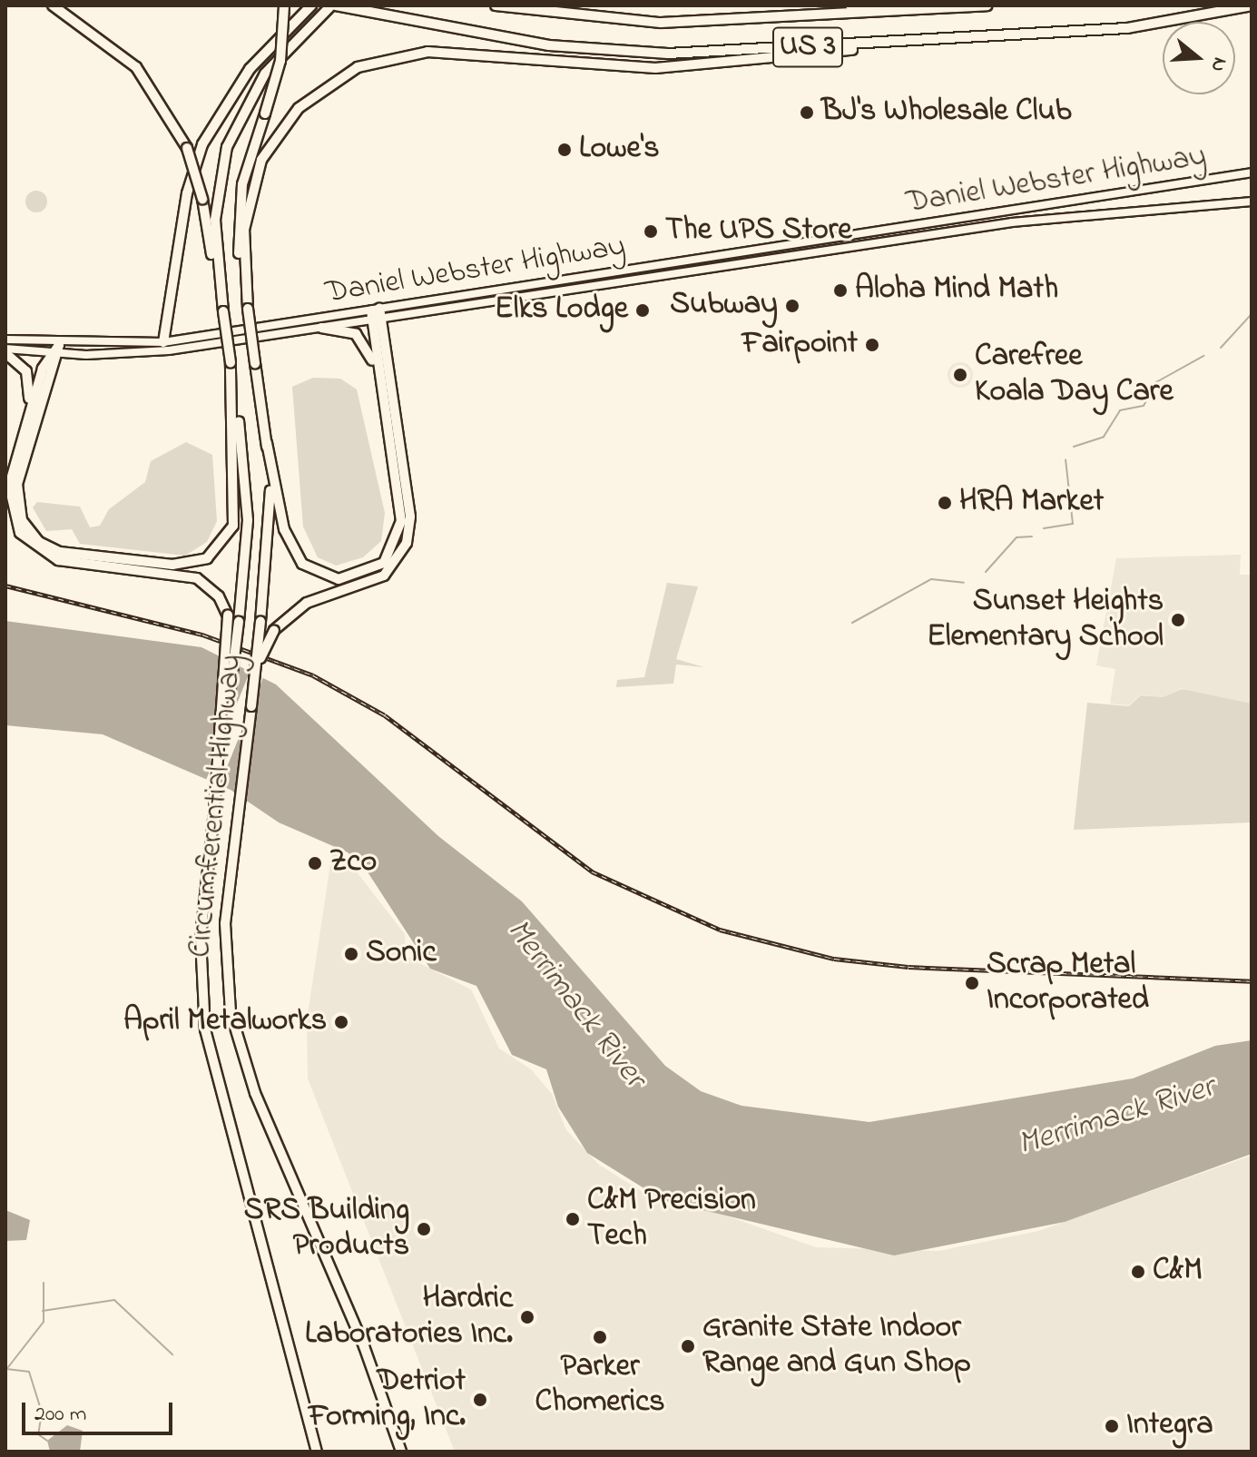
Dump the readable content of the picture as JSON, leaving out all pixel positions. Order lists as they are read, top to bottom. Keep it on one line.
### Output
{"streets":{"highway":["US 3","Circumferential Highway"],"main road":["Daniel Webster Highway"]},"water":["Merrimack River"],"places":["BJ's Wholesale Club","Lowe's","The UPS Store","Aloha Mind Math","Subway","Elks Lodge","Fairpoint","Carefree Koala Day Care","HRA Market","Sunset Heights Elementary School","Zco","Sonic","Scrap Metal Incorporated","April Metalworks","C&M Precision Tech","SRS Building Products","C&M","Hardric Laboratories Inc.","Parker Chomerics","Granite State Indoor Range and Gun Shop","Detriot Forming, Inc.","Integra"],"scale_bar":"200 m","north":"right"}
